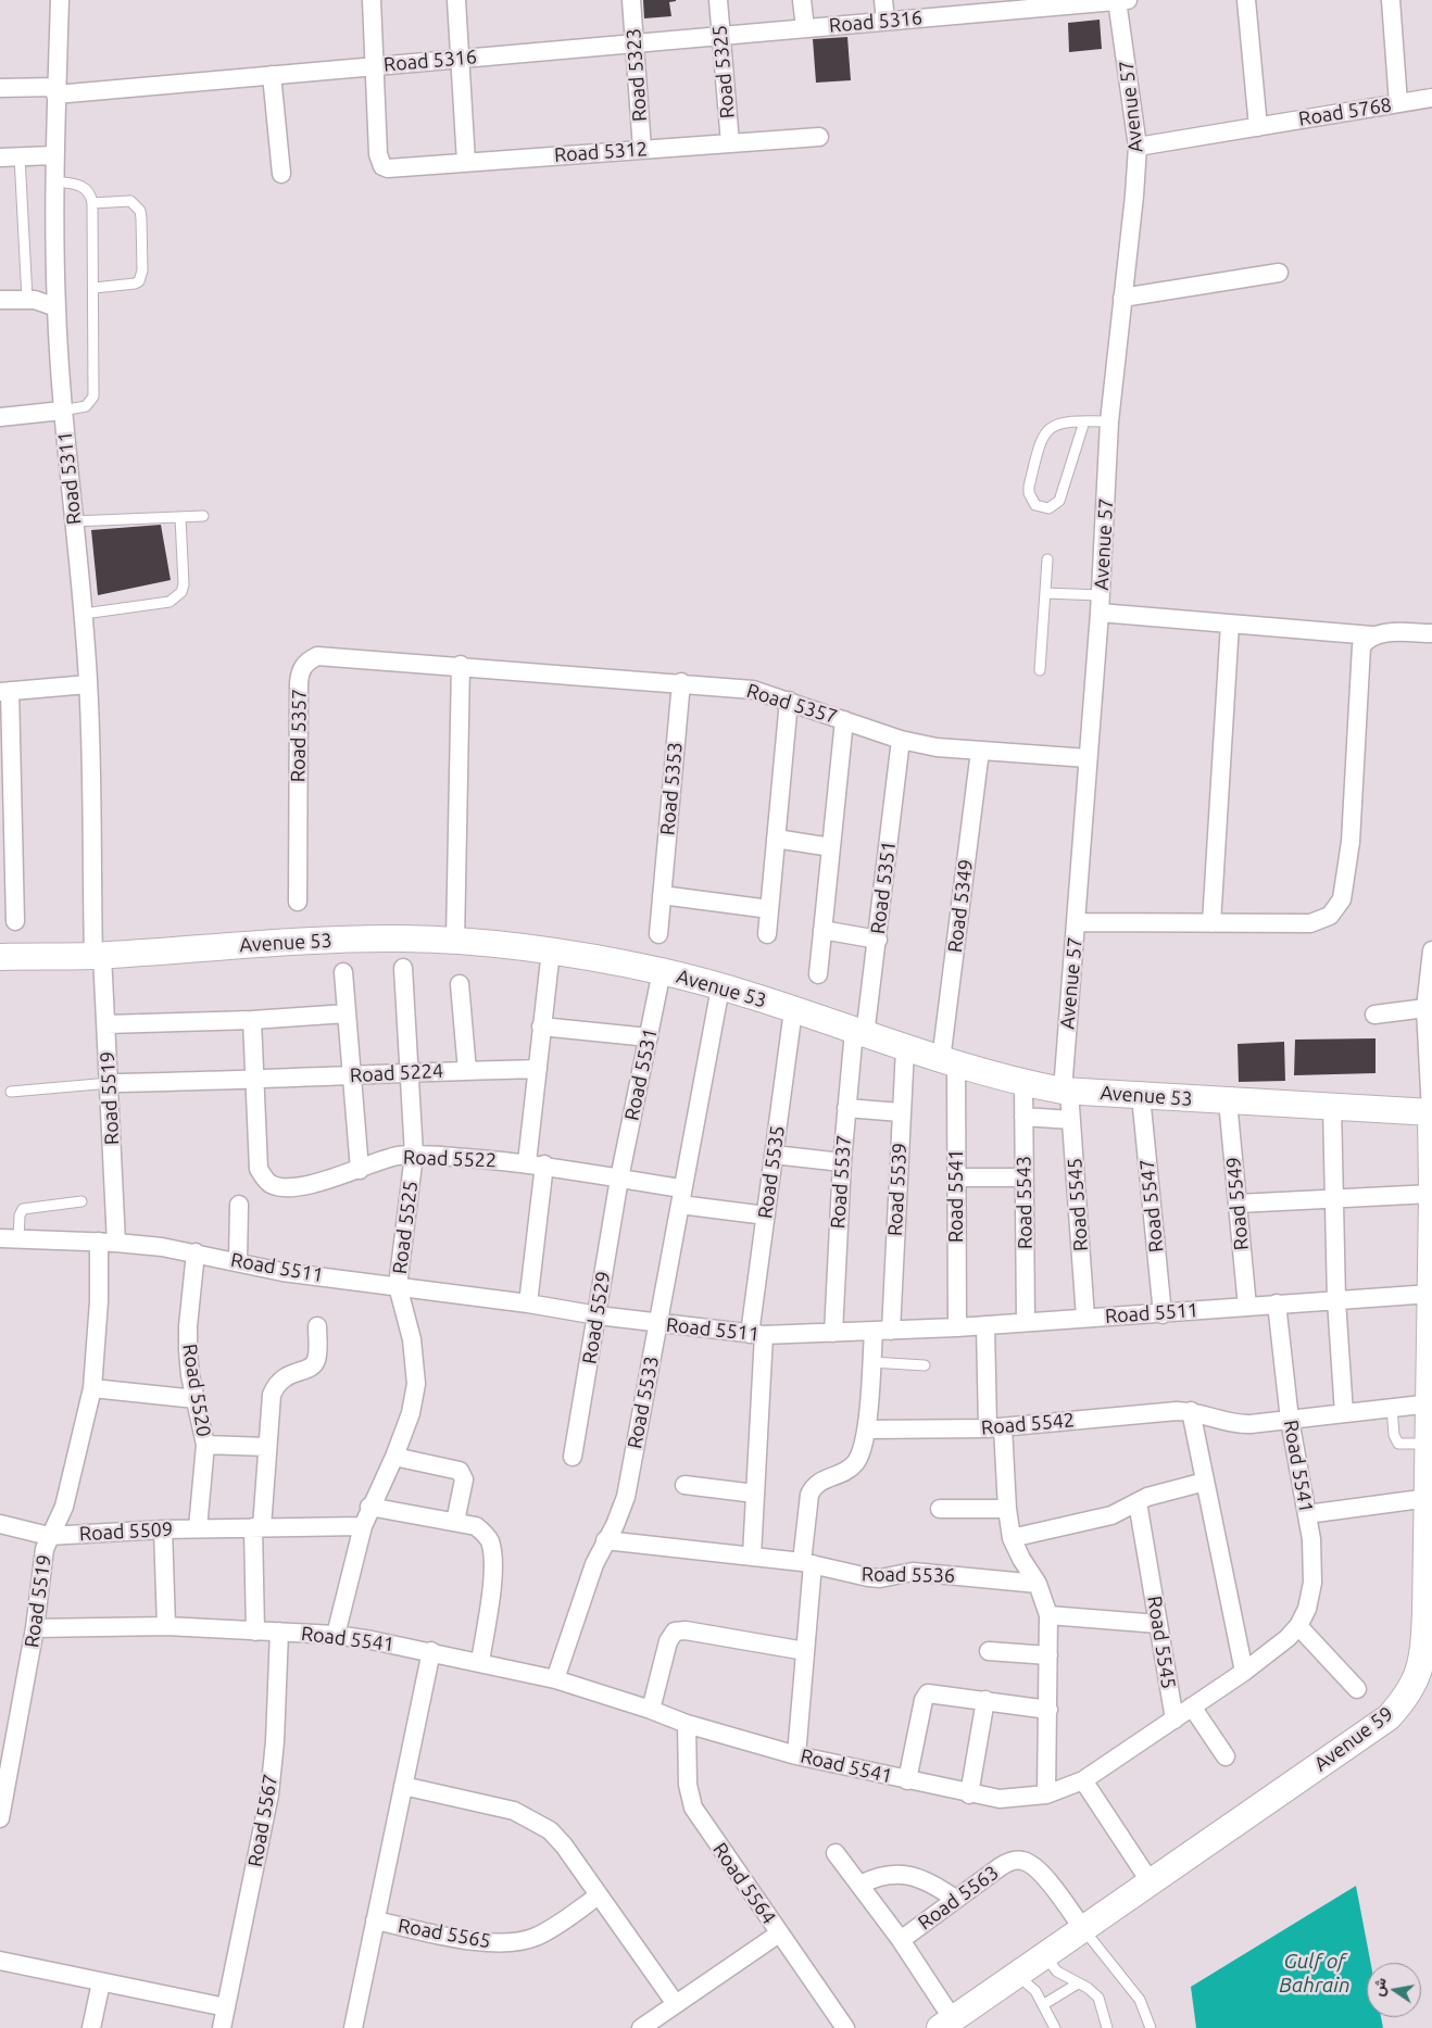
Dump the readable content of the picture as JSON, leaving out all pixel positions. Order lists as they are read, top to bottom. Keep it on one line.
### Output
{"streets":{"street":["Road 5316","Road 5325","Road 5323","Avenue 57","Road 5768","Road 5312","Road 5311","Road 5357","Road 5353","Road 5351","Road 5349","Avenue 53","Road 5224","Road 5531","Road 5519","Road 5522","Road 5535","Road 5537","Road 5539","Road 5541","Road 5543","Road 5549","Road 5545","Road 5547","Road 5525","Road 5511","Road 5529","Road 5520","Road 5533","Road 5542","Road 5509","Road 5536","Avenue 59","Road 5567","Road 5564","Road 5563","Road 5565"]},"crossings":[["Road 5316","Road 5325"],["Road 5316","Road 5323"],["Road 5316","Avenue 57"],["Road 5316","Road 5312"],["Road 5316","Road 5311"],["Road 5325","Road 5312"],["Road 5323","Road 5312"],["Avenue 57","Road 5768"],["Avenue 57","Road 5357"],["Avenue 57","Avenue 53"],["Avenue 57","Road 5545"],["Road 5311","Avenue 53"],["Road 5311","Road 5519"],["Road 5357","Road 5353"],["Road 5357","Road 5351"],["Road 5357","Road 5349"],["Road 5351","Avenue 53"],["Road 5351","Road 5537"],["Road 5349","Avenue 53"],["Road 5349","Road 5541"],["Avenue 53","Road 5531"],["Avenue 53","Road 5519"],["Avenue 53","Road 5535"],["Avenue 53","Road 5537"],["Avenue 53","Road 5539"],["Avenue 53","Road 5541"],["Avenue 53","Road 5543"],["Avenue 53","Road 5549"],["Avenue 53","Road 5545"],["Avenue 53","Road 5547"],["Avenue 53","Road 5533"],["Avenue 53","Avenue 59"],["Road 5224","Road 5519"],["Road 5224","Road 5522"],["Road 5224","Road 5525"],["Road 5531","Road 5522"],["Road 5531","Road 5529"],["Road 5519","Road 5541"],["Road 5519","Road 5511"],["Road 5519","Road 5509"],["Road 5522","Road 5535"],["Road 5522","Road 5525"],["Road 5522","Road 5529"],["Road 5522","Road 5533"],["Road 5535","Road 5511"],["Road 5535","Road 5536"],["Road 5537","Road 5511"],["Road 5539","Road 5511"],["Road 5541","Road 5545"],["Road 5541","Road 5525"],["Road 5541","Road 5511"],["Road 5541","Road 5533"],["Road 5541","Road 5567"],["Road 5541","Road 5564"],["Road 5541","Road 5565"],["Road 5543","Road 5511"],["Road 5549","Road 5511"],["Road 5545","Road 5511"],["Road 5547","Road 5511"],["Road 5525","Road 5511"],["Road 5525","Road 5509"],["Road 5511","Road 5529"],["Road 5511","Road 5520"],["Road 5511","Road 5533"],["Road 5511","Avenue 59"],["Road 5520","Road 5509"],["Road 5533","Road 5536"],["Avenue 59","Road 5563"]],"water":["Gulf of Bahrain"],"north":"left"}
